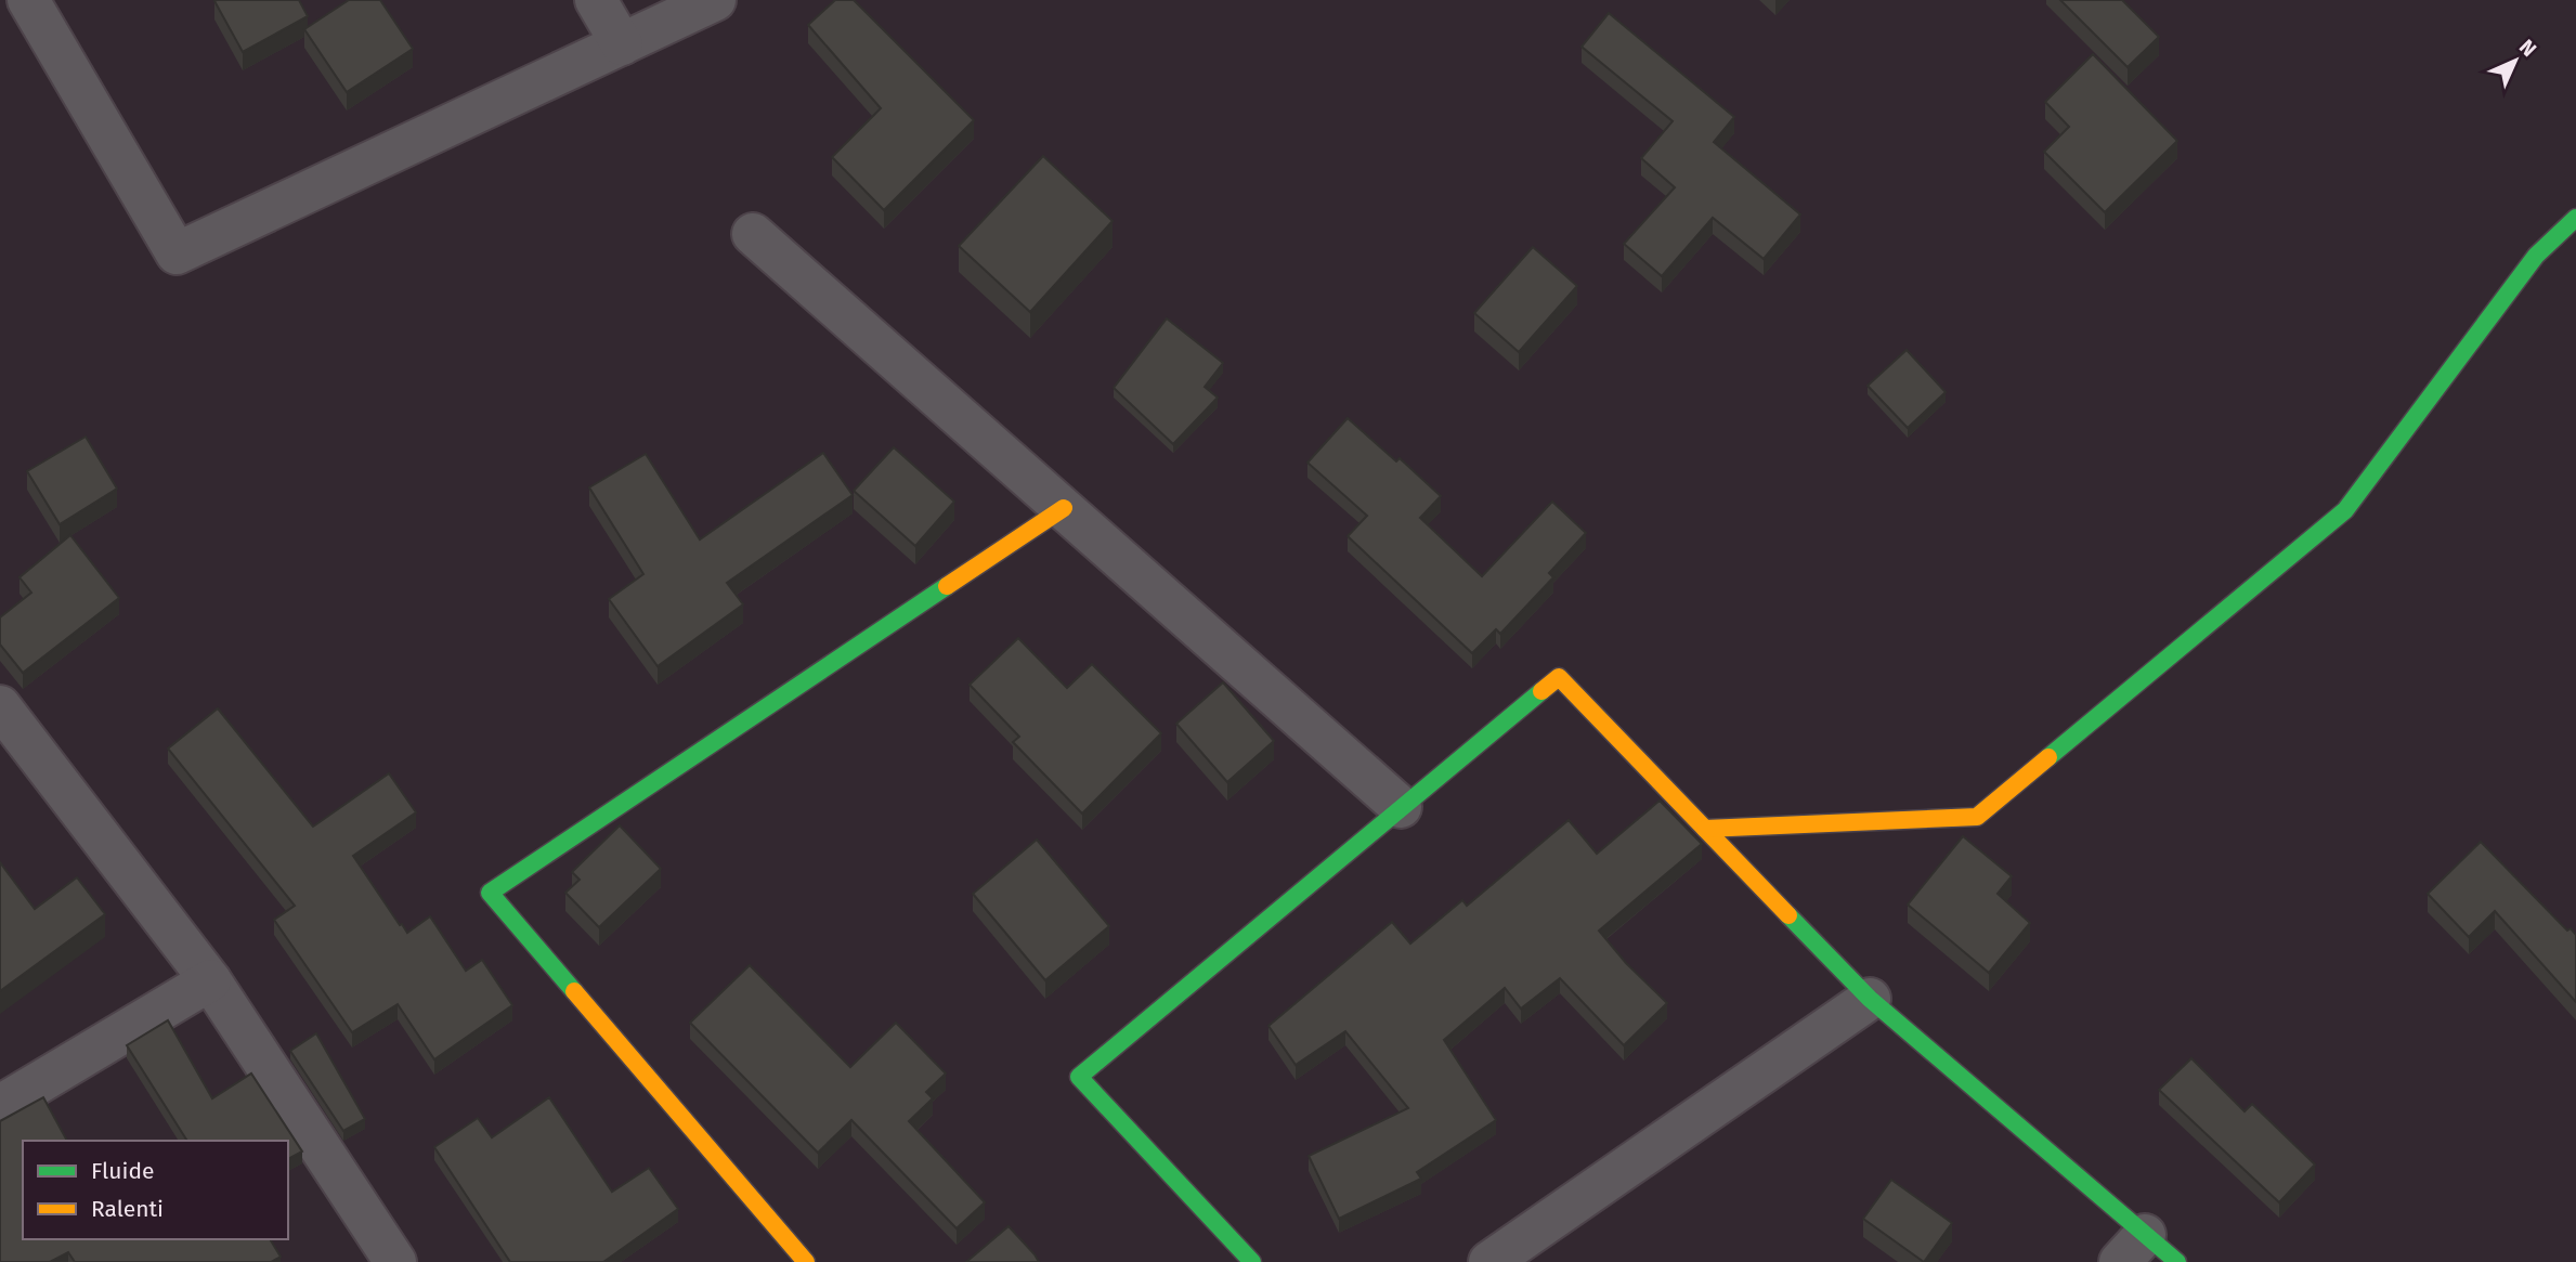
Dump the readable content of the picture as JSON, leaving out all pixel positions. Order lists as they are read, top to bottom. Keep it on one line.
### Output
{"legend":["Fluide","Ralenti"],"north":"top right"}
